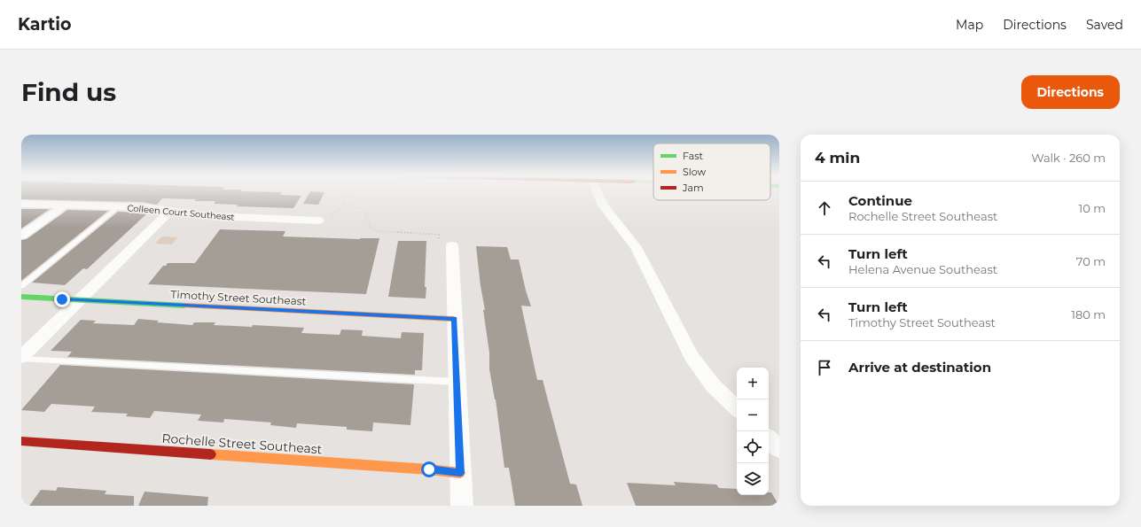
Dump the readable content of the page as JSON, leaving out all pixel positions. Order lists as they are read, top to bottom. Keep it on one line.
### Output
{"streets":{"street":["Colleen Court Southeast","Timothy Street Southeast","Rochelle Street Southeast"]},"legend":["Fast","Slow","Jam"],"page":{"header":"Kartio","nav":["Map","Directions","Saved"],"buttons":"Directions","title":"Find us","heading":["4 min","Walk · 260 m"],"list":[["Continue","Rochelle Street Southeast","10 m"],["Turn left","Helena Avenue Southeast","70 m"],["Turn left","Timothy Street Southeast","180 m"],"Arrive at destination"],"map_buttons":["+","−"]}}
